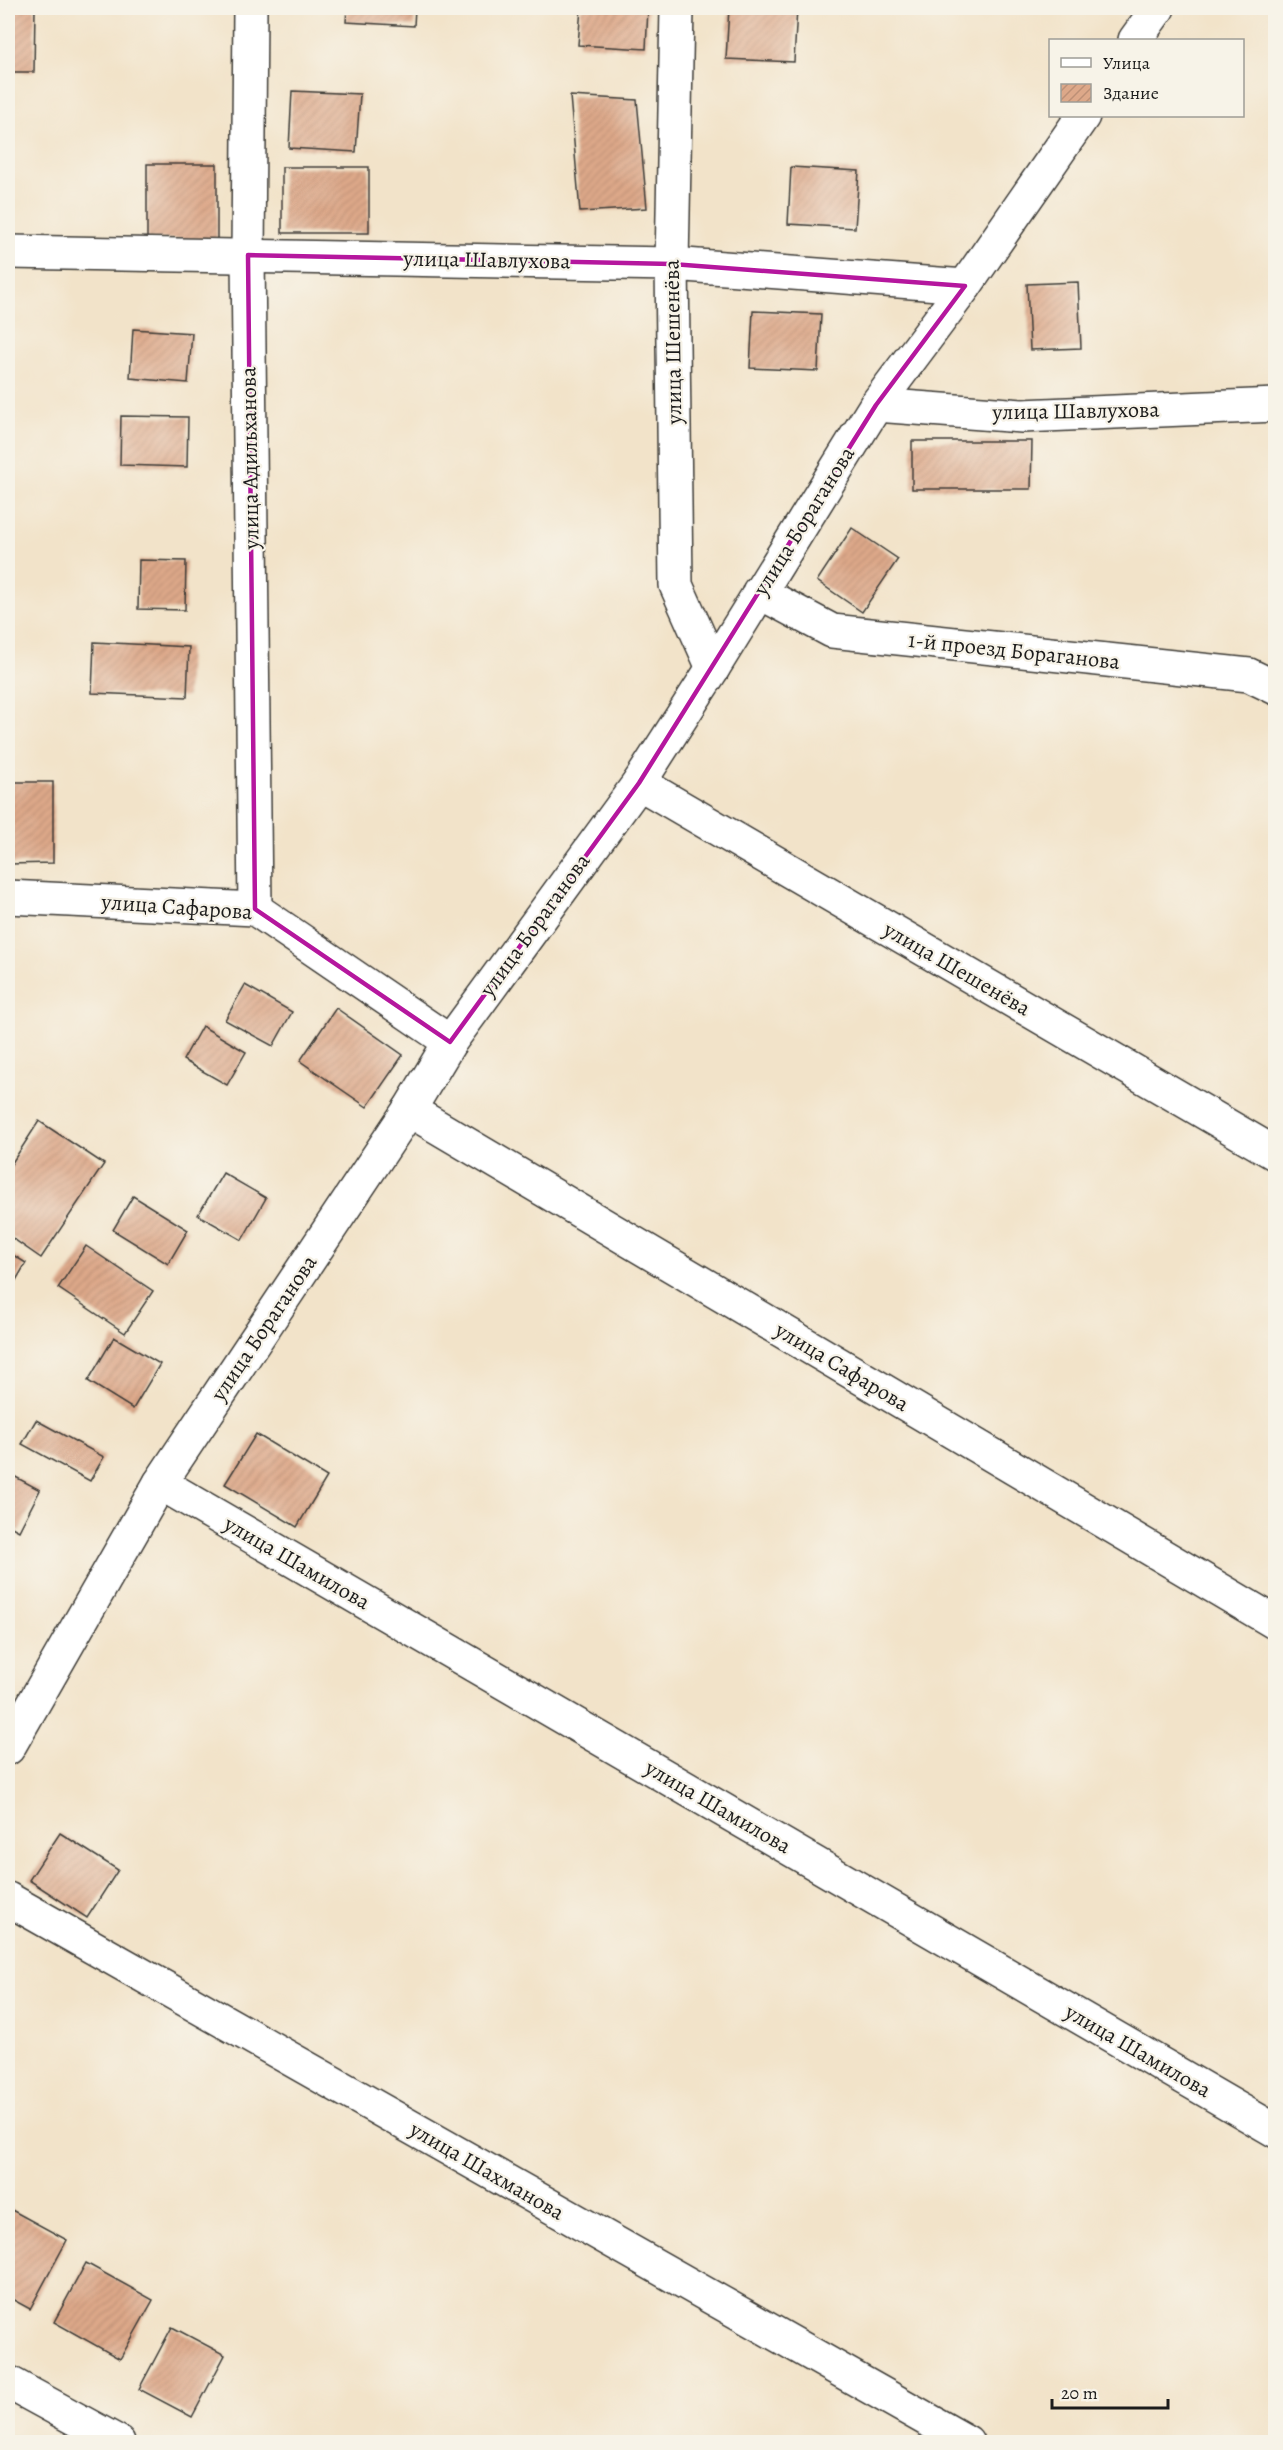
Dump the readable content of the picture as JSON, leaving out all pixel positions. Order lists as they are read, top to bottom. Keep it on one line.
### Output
{"streets":{"street":["улица Шавлухова","улица Шешенёва","улица Адильханова","улица Бораганова","1-й проезд Бораганова","улица Сафарова","улица Шамилова","улица Шахманова"]},"crossings":[["улица Шавлухова","улица Шешенёва"],["улица Шавлухова","улица Адильханова"],["улица Шавлухова","улица Бораганова"],["улица Шешенёва","улица Бораганова"],["улица Адильханова","улица Сафарова"],["улица Бораганова","1-й проезд Бораганова"],["улица Бораганова","улица Сафарова"],["улица Бораганова","улица Шамилова"]],"legend":["Улица","Здание"],"scale_bar":"20 m"}
